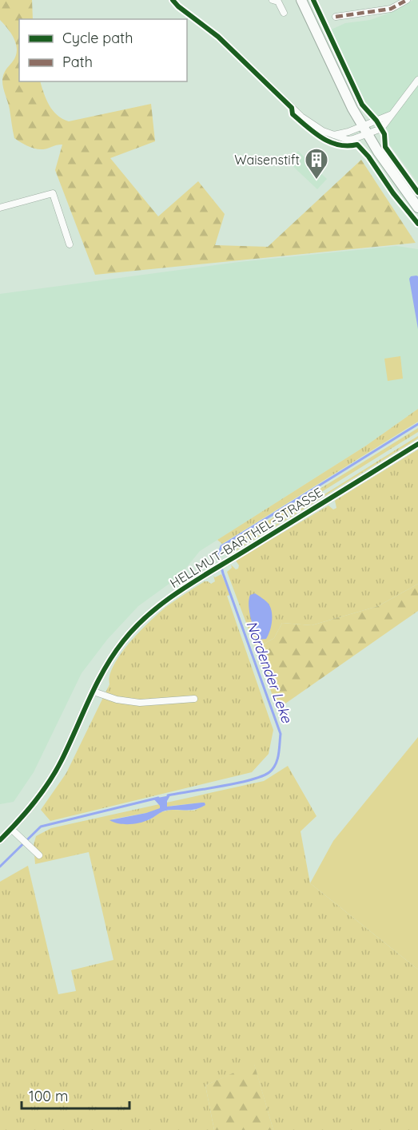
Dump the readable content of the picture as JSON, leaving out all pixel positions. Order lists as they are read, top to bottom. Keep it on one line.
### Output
{"streets":{"street":["HELLMUT-BARTHEL-STRASSE"]},"water":["Nordender Leke"],"places":{"building":["Waisenstift"]},"legend":["Cycle path","Path"],"scale_bar":"100 m"}
